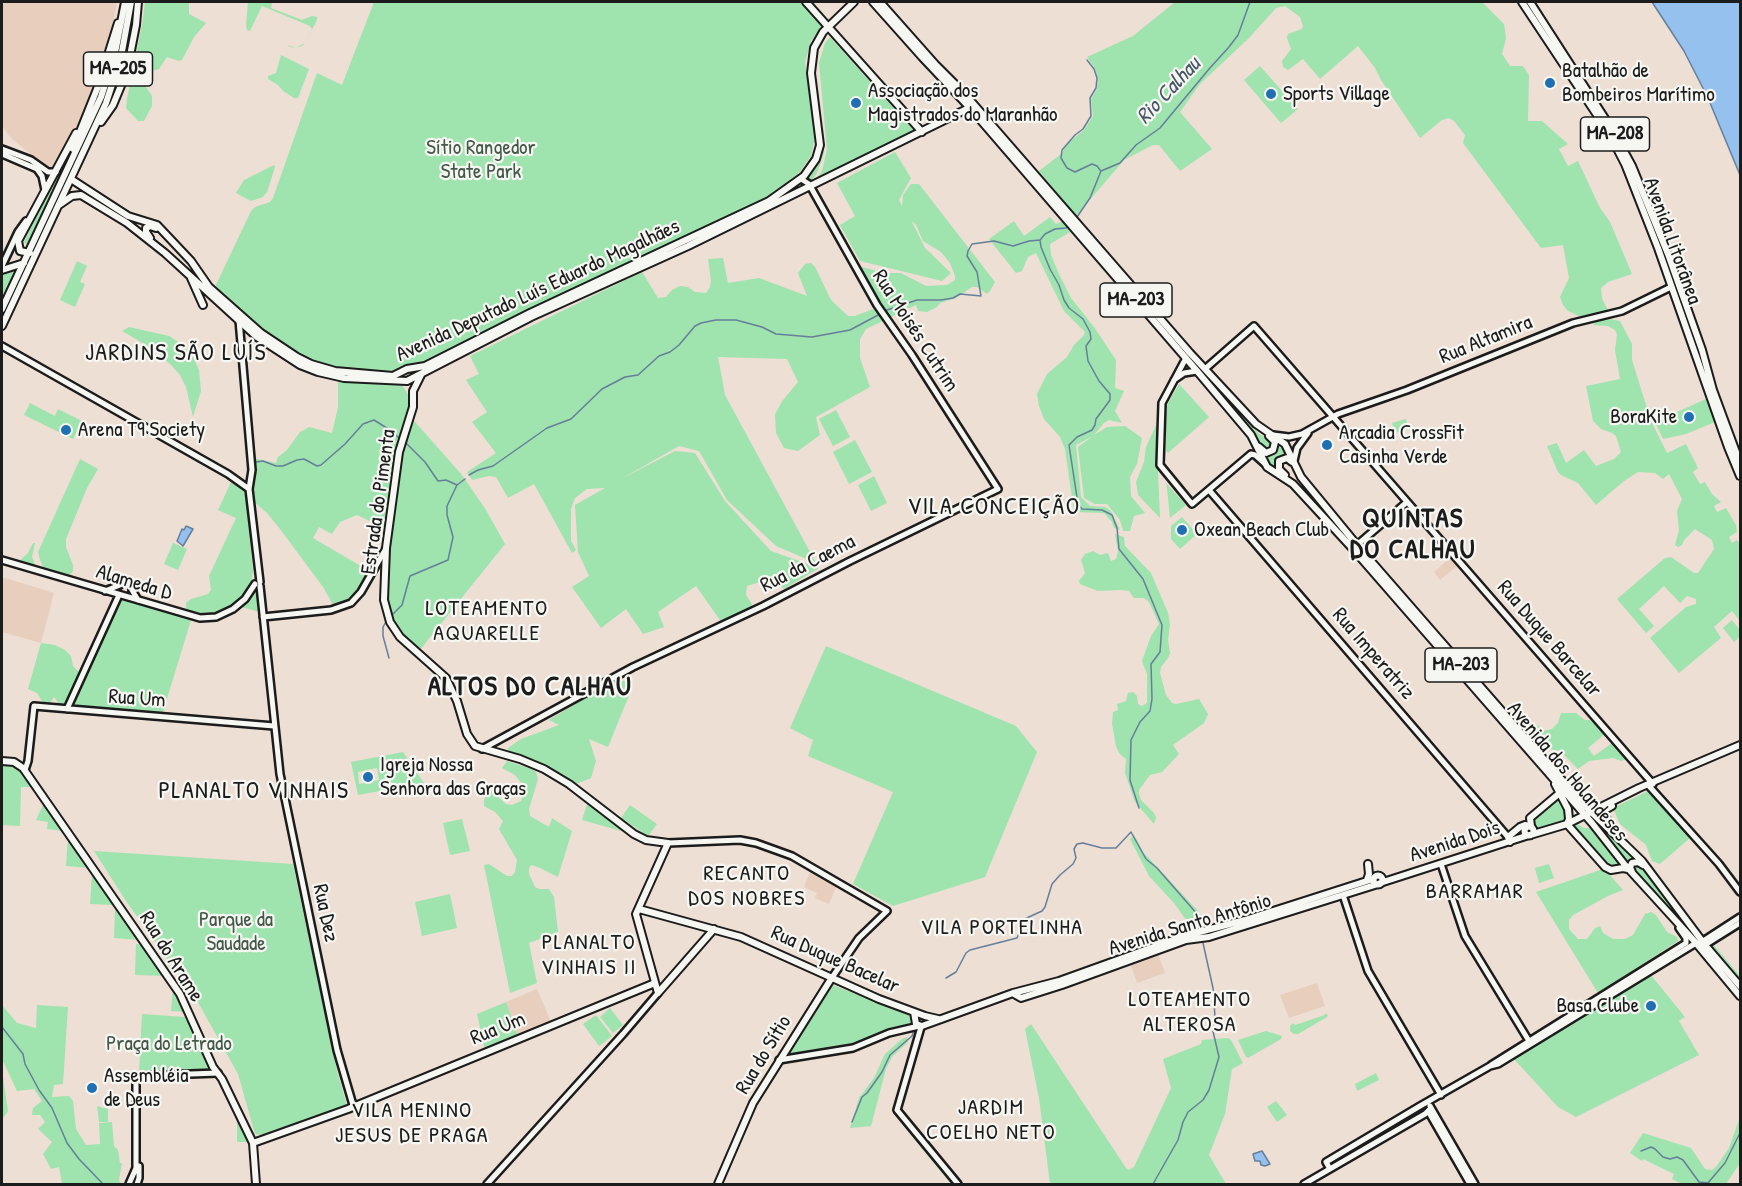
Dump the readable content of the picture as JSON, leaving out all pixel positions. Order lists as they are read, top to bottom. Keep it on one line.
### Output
{"streets":{"main road":["MA-205","MA-208","Avenida Litorânea","Avenida Deputado Luís Eduardo Magalhães","MA-203","Estrada do Pimenta","Rua Um","Avenida dos Holandeses","Avenida Dois","Avenida Santo Antônio","Rua do Arame","Rua Duque Bacelar","Rua do Sítio"],"street":["Rua Moisés Cutrim","Rua Altamira","Rua da Caema","Alameda D","Rua Duque Barcelar","Rua Imperatriz","Rua Dez"]},"crossings":[["MA-205","Avenida Deputado Luís Eduardo Magalhães"],["Avenida Litorânea","Rua Altamira"],["Avenida Deputado Luís Eduardo Magalhães","Rua Moisés Cutrim"],["Avenida Deputado Luís Eduardo Magalhães","Estrada do Pimenta"],["Avenida Deputado Luís Eduardo Magalhães","Avenida dos Holandeses"],["Avenida Deputado Luís Eduardo Magalhães","Rua Dez"],["Rua Moisés Cutrim","Rua da Caema"],["Rua Altamira","Rua Duque Barcelar"],["Rua Altamira","Avenida dos Holandeses"],["Estrada do Pimenta","Rua da Caema"],["Alameda D","Rua Dez"],["Rua Duque Barcelar","Avenida dos Holandeses"],["Rua Duque Barcelar","Avenida Dois"],["Rua Imperatriz","Avenida Dois"],["Rua Um","Rua Dez"],["Rua Um","Rua do Arame"],["Avenida dos Holandeses","Avenida Dois"],["Avenida Dois","Avenida Santo Antônio"],["Avenida Santo Antônio","Rua Duque Bacelar"],["Avenida Santo Antônio","Rua do Sítio"],["Rua Duque Bacelar","Rua do Sítio"]],"districts":["JARDINS SÃO LUÍS","VILA CONCEIÇÃO","QUINTAS DO CALHAU","LOTEAMENTO AQUARELLE","ALTOS DO CALHAU","PLANALTO VINHAIS","RECANTO DOS NOBRES","BARRAMAR","VILA PORTELINHA","PLANALTO VINHAIS II","LOTEAMENTO ALTEROSA","JARDIM COELHO NETO","VILA MENINO JESUS DE PRAGA"],"water":["Rio Calhau"],"parks":["Sítio Rangedor State Park","Parque da Saudade","Praça do Letrado"],"places":["Batalhão de Bombeiros Marítimo","Sports Village","Associação dos Magistrados do Maranhão","BoraKite","Arena T9 Society","Arcadia CrossFit Casinha Verde","Oxean Beach Club","Igreja Nossa Senhora das Graças","Basa Clube","Assembléia de Deus"]}
